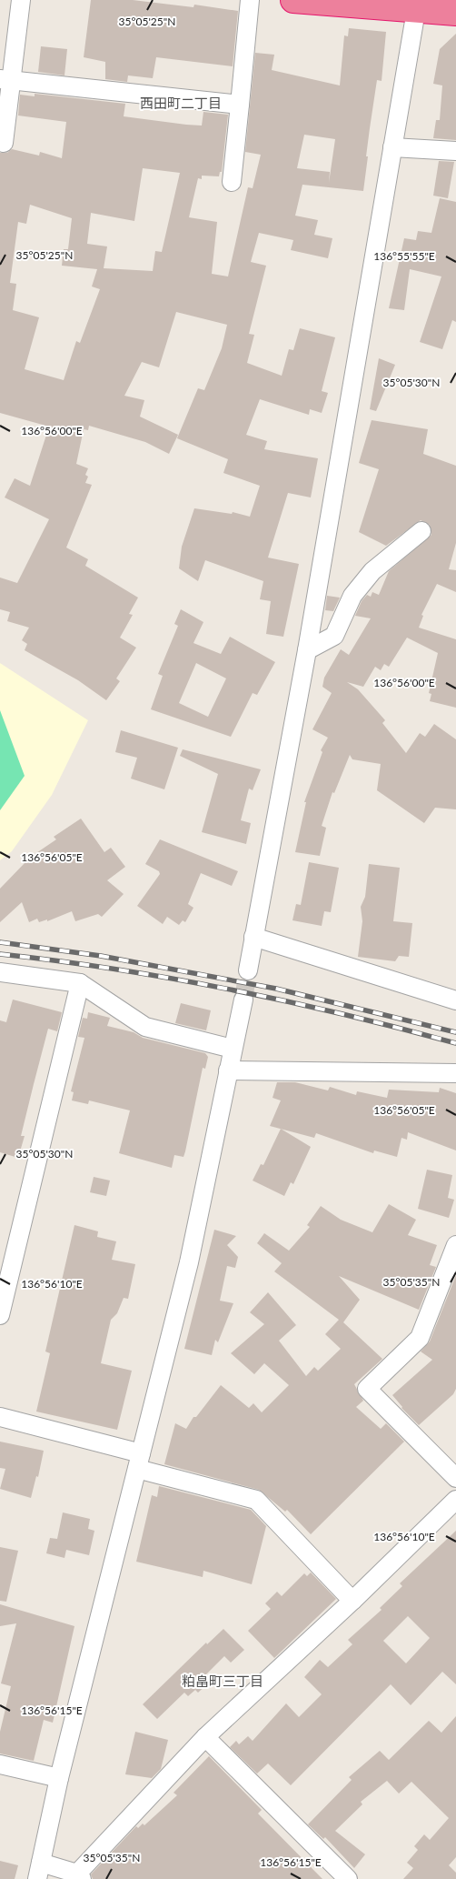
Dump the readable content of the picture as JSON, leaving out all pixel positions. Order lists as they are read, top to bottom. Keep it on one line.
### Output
{"districts":["西田町二丁目","粕畠町三丁目"],"coordinates":["35°05'25\"N","136°55'55\"E","35°05'30\"N","136°56'00\"E","136°56'05\"E","35°05'35\"N","136°56'10\"E","136°56'15\"E"]}
